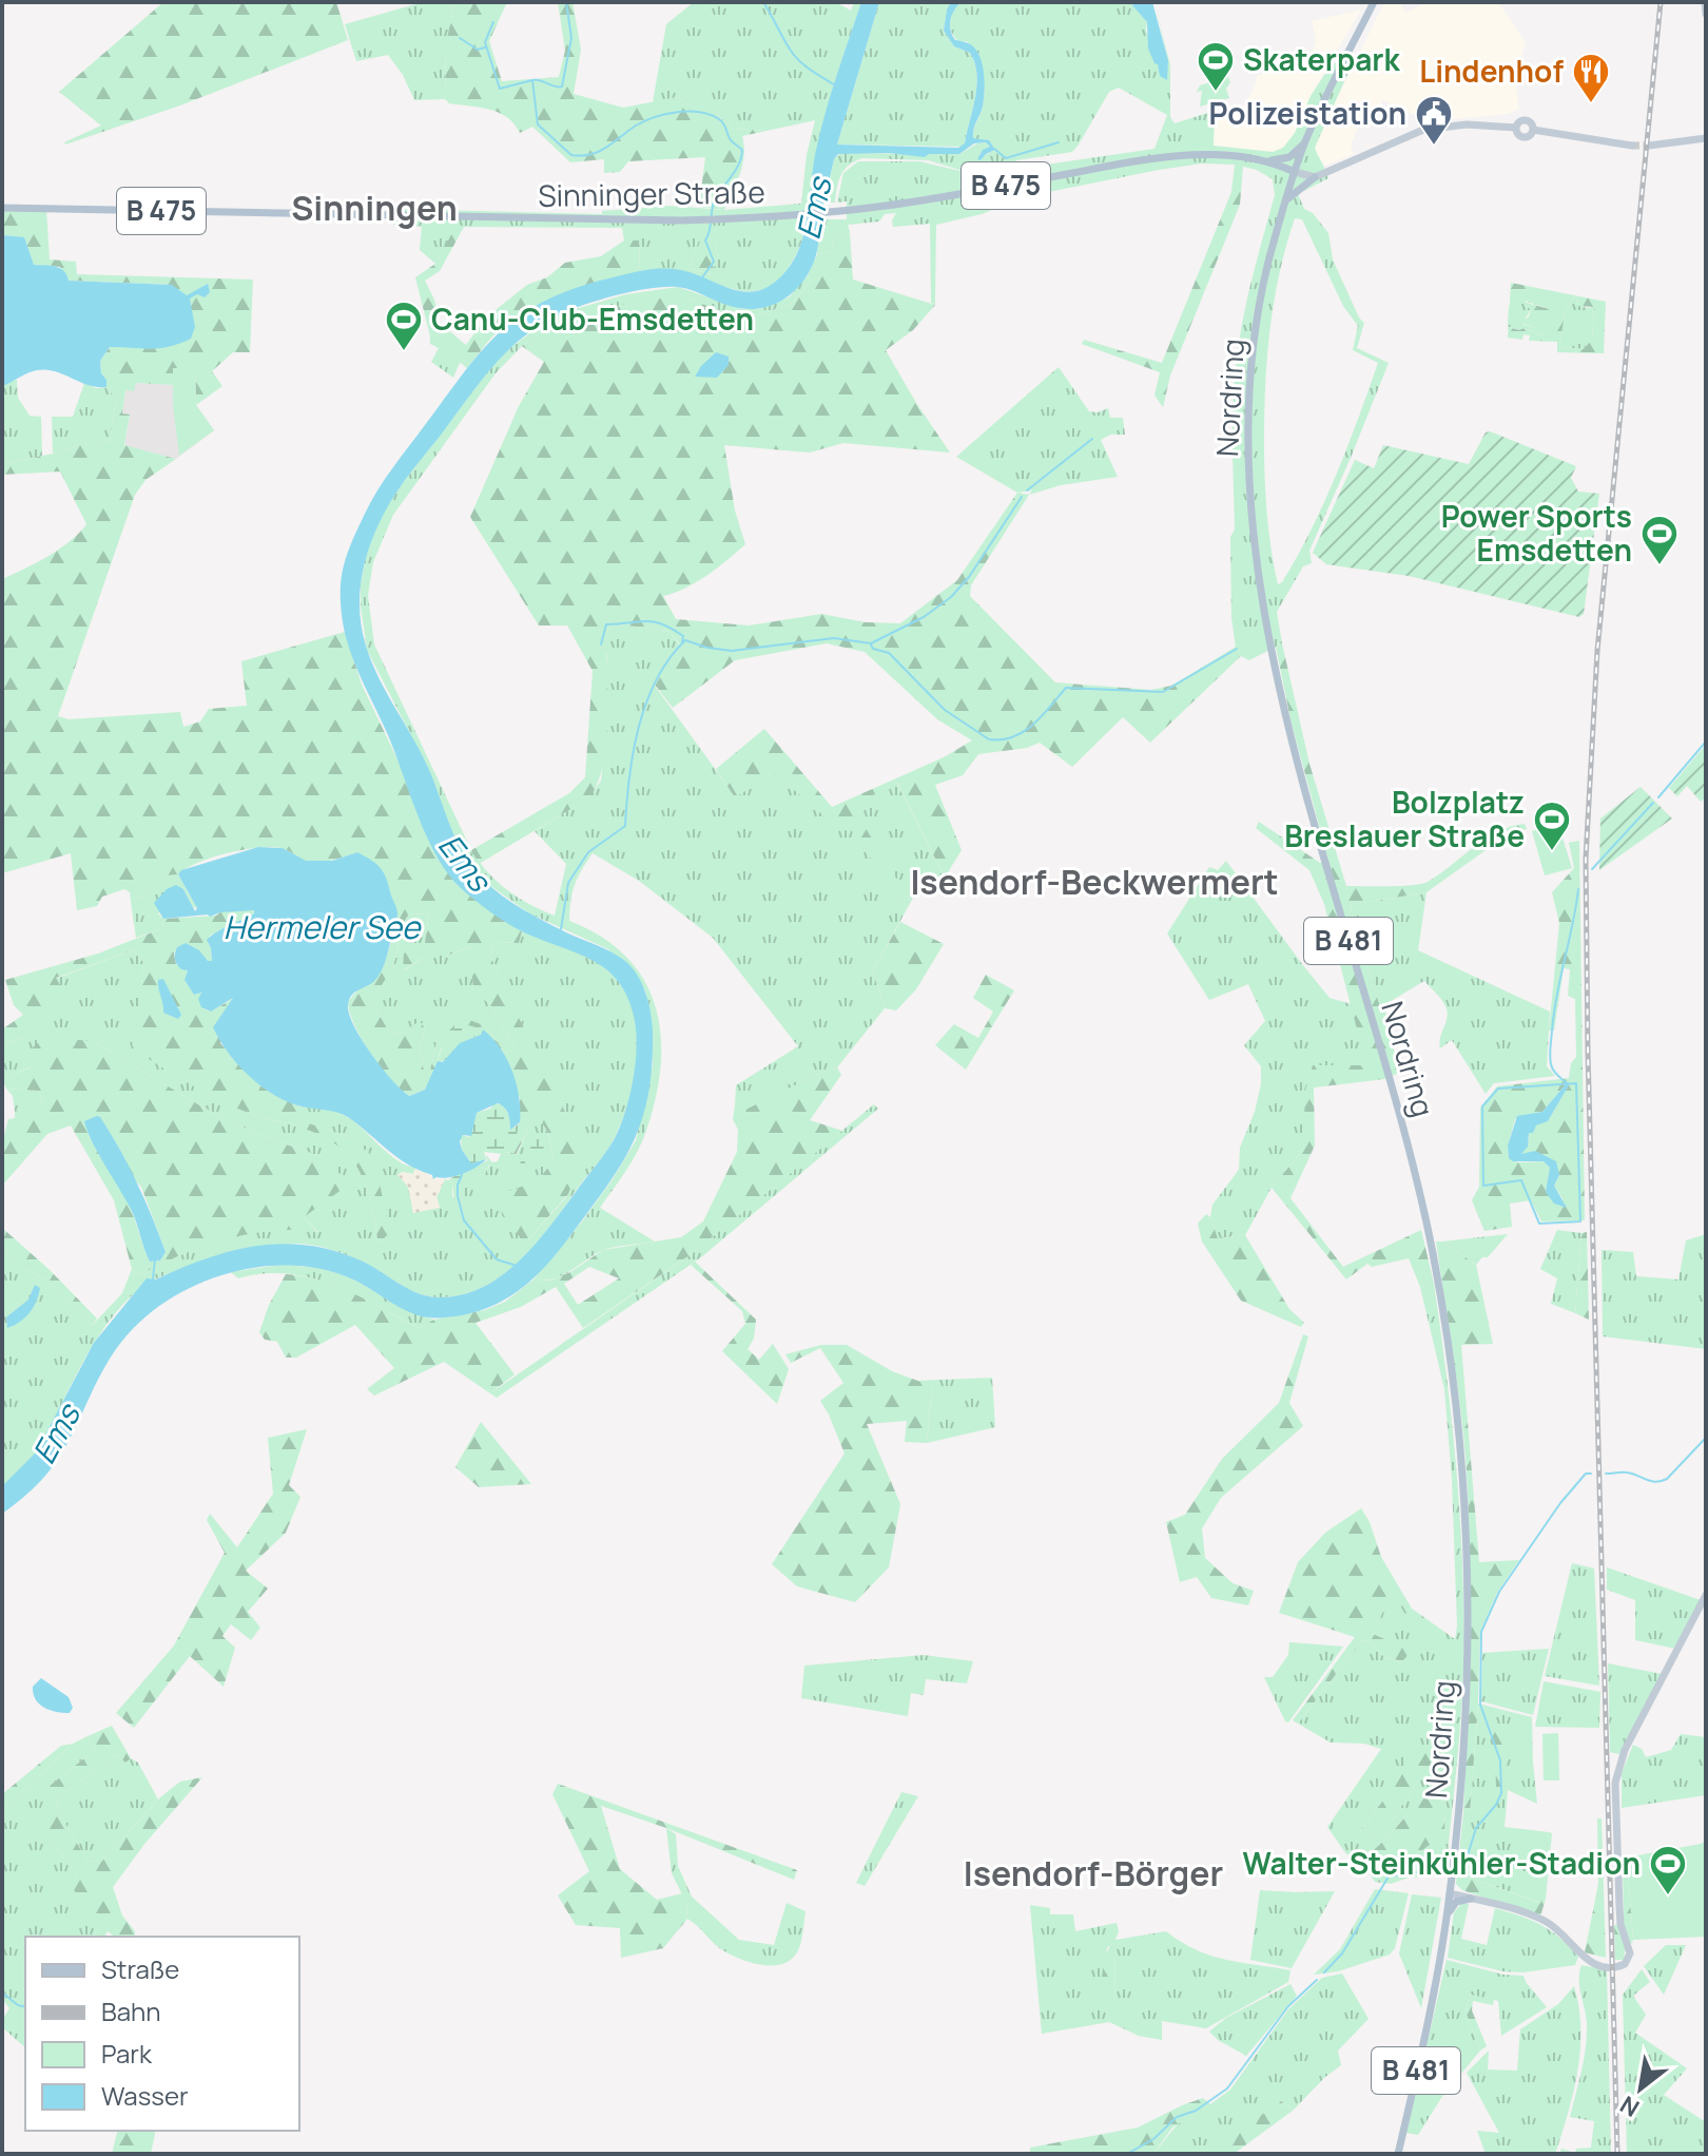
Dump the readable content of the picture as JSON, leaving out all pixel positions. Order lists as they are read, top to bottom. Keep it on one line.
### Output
{"streets":{"main road":["B 475","Sinninger Straße","Nordring","B 481"]},"crossings":[["B 475","Sinninger Straße"],["B 475","Nordring"],["Sinninger Straße","Nordring"]],"districts":["Sinningen","Isendorf-Beckwermert","Isendorf-Börger"],"water":["Ems","Hermeler See"],"places":{"sports":["Skaterpark","Canu-Club-Emsdetten","Power Sports Emsdetten","Bolzplatz Breslauer Straße","Walter-Steinkühler-Stadion"],"restaurant":["Lindenhof"],"public building":["Polizeistation"]},"legend":["Straße","Bahn","Park","Wasser"],"north":"bottom left"}
